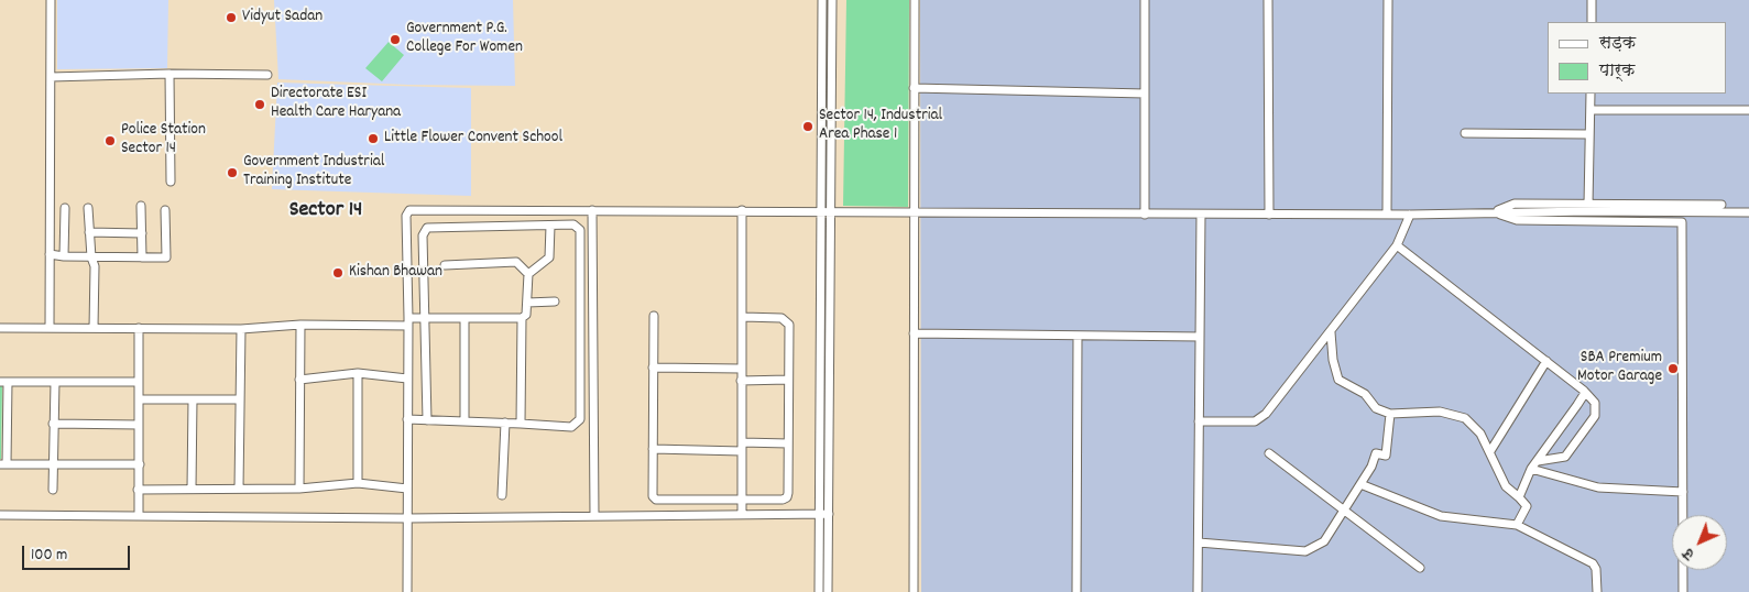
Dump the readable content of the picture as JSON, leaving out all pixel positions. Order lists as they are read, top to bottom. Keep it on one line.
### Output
{"districts":["Sector 14"],"places":["Vidyut Sadan","Government P.G. College For Women","Directorate ESI Health Care Haryana","Sector 14, Industrial Area Phase 1","Little Flower Convent School","Police Station Sector 14","Government Industrial Training Institute","Kishan Bhawan","SBA Premium Motor Garage"],"legend":["सड़क","पार्क"],"scale_bar":"100 m","north":"bottom left"}
